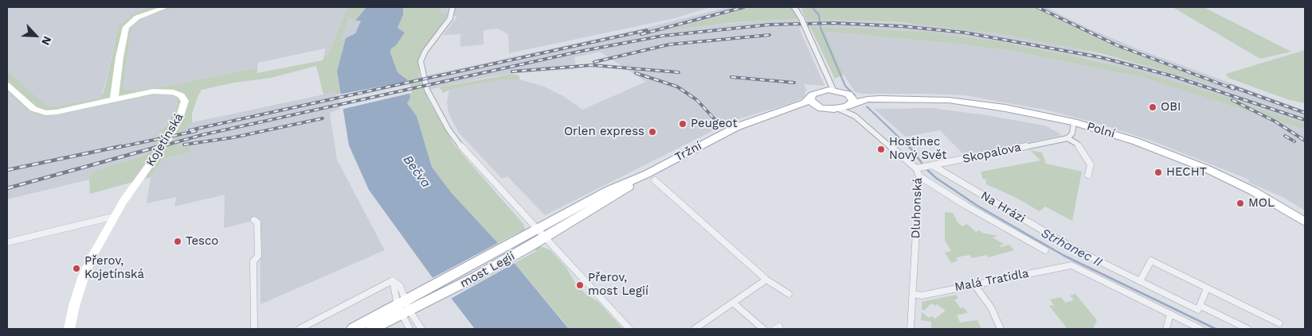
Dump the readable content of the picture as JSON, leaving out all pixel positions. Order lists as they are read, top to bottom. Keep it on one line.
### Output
{"streets":{"main road":["Polní","Kojetínská","Tržní","Dluhonská","most Legií"],"street":["Skopalova","Na Hrázi","Malá Tratidla"]},"crossings":[["Polní","Dluhonská"],["Tržní","Dluhonská"],["Tržní","most Legií"],["Skopalova","Na Hrázi"],["Skopalova","Dluhonská"],["Na Hrázi","Dluhonská"],["Dluhonská","Malá Tratidla"]],"water":["Bečva","Strhanec II"],"places":["OBI","Peugeot","Orlen express","Hostinec Nový Svět","HECHT","MOL","Tesco","Přerov, Kojetínská","Přerov, most Legií"],"north":"bottom right"}
